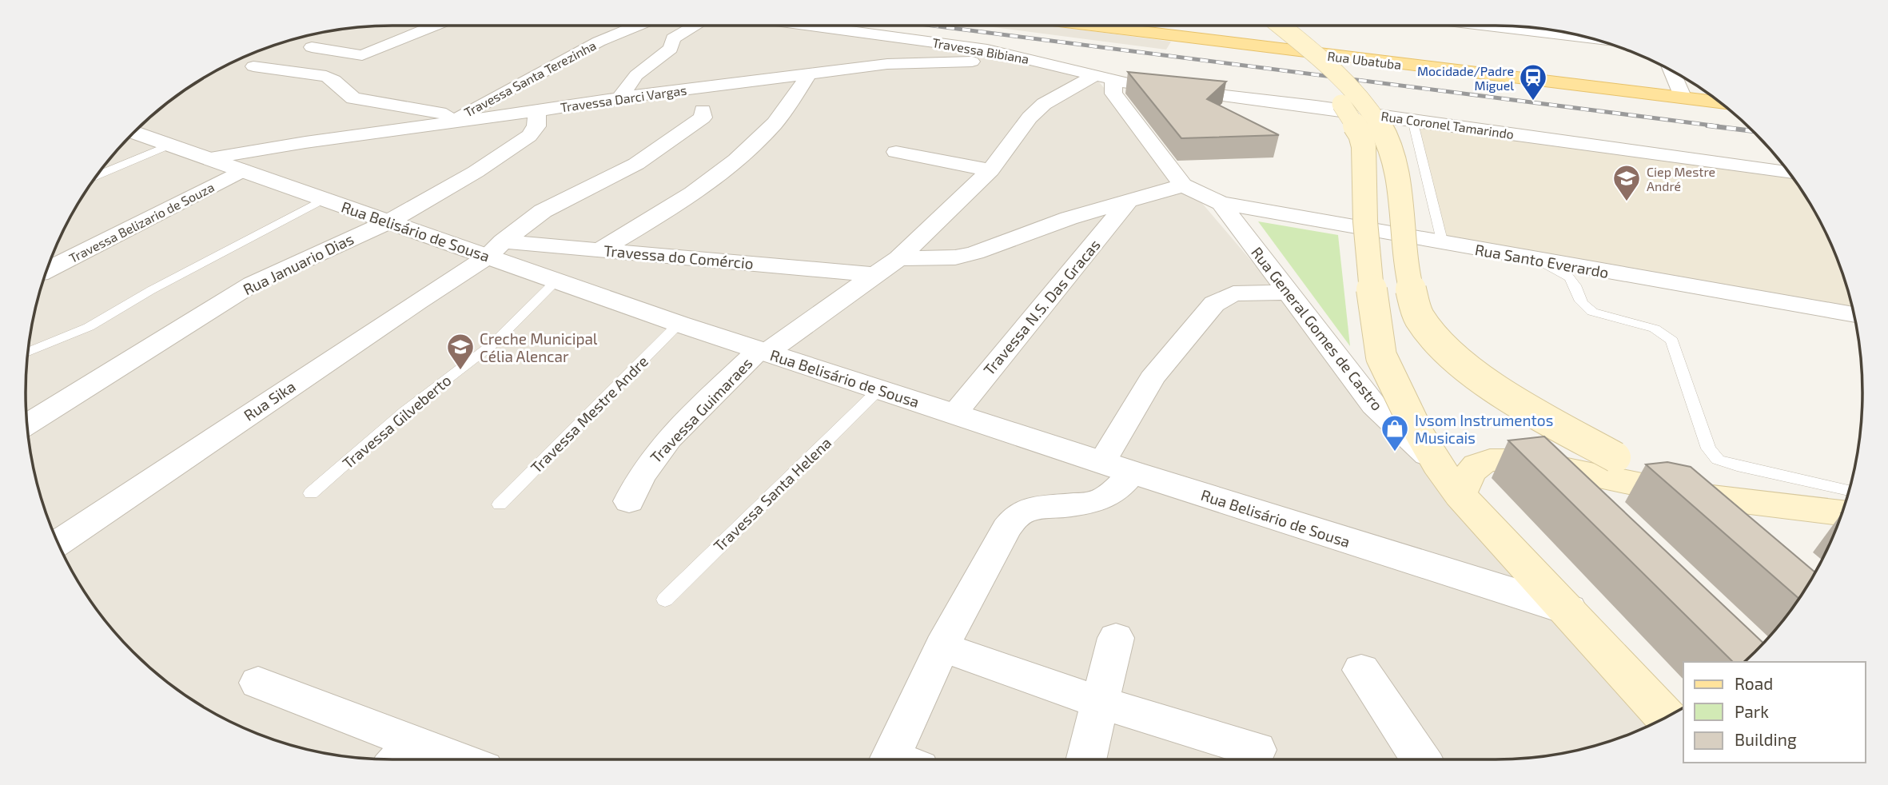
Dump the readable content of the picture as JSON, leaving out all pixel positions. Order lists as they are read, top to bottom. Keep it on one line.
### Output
{"streets":{"main road":["Rua Ubatuba","Rua General Gomes de Castro"],"street":["Travessa Bibiana","Travessa Santa Terezinha","Travessa Darci Vargas","Rua Coronel Tamarindo","Travessa Belizario de Souza","Rua Belisário de Sousa","Travessa do Comércio","Rua Santo Everardo","Rua Januario Dias","Travessa N.S. Das Gracas","Rua Sika","Travessa Guimaraes"],"lane":["Travessa Mestre Andre","Travessa Gilveberto","Travessa Santa Helena"]},"crossings":[["Travessa Bibiana","Travessa Darci Vargas"],["Travessa Bibiana","Rua Coronel Tamarindo"],["Travessa Bibiana","Rua General Gomes de Castro"],["Travessa Bibiana","Travessa Guimaraes"],["Travessa Santa Terezinha","Travessa Darci Vargas"],["Travessa Darci Vargas","Rua Belisário de Sousa"],["Travessa Darci Vargas","Rua Januario Dias"],["Rua Coronel Tamarindo","Rua General Gomes de Castro"],["Rua Coronel Tamarindo","Travessa Guimaraes"],["Travessa Belizario de Souza","Rua Belisário de Sousa"],["Rua Belisário de Sousa","Travessa do Comércio"],["Rua Belisário de Sousa","Rua Januario Dias"],["Rua Belisário de Sousa","Travessa N.S. Das Gracas"],["Rua Belisário de Sousa","Rua General Gomes de Castro"],["Rua Belisário de Sousa","Rua Sika"],["Rua Belisário de Sousa","Travessa Guimaraes"],["Rua Belisário de Sousa","Travessa Mestre Andre"],["Rua Belisário de Sousa","Travessa Gilveberto"],["Rua Belisário de Sousa","Travessa Santa Helena"],["Travessa do Comércio","Rua Sika"],["Travessa do Comércio","Travessa Guimaraes"],["Rua Santo Everardo","Rua General Gomes de Castro"],["Rua General Gomes de Castro","Travessa Guimaraes"]],"places":{"station":["Mocidade/Padre Miguel"],"school or university":["Ciep Mestre André","Creche Municipal Célia Alencar"],"shop":["Ivsom Instrumentos Musicais"]},"legend":["Road","Park","Building"]}
